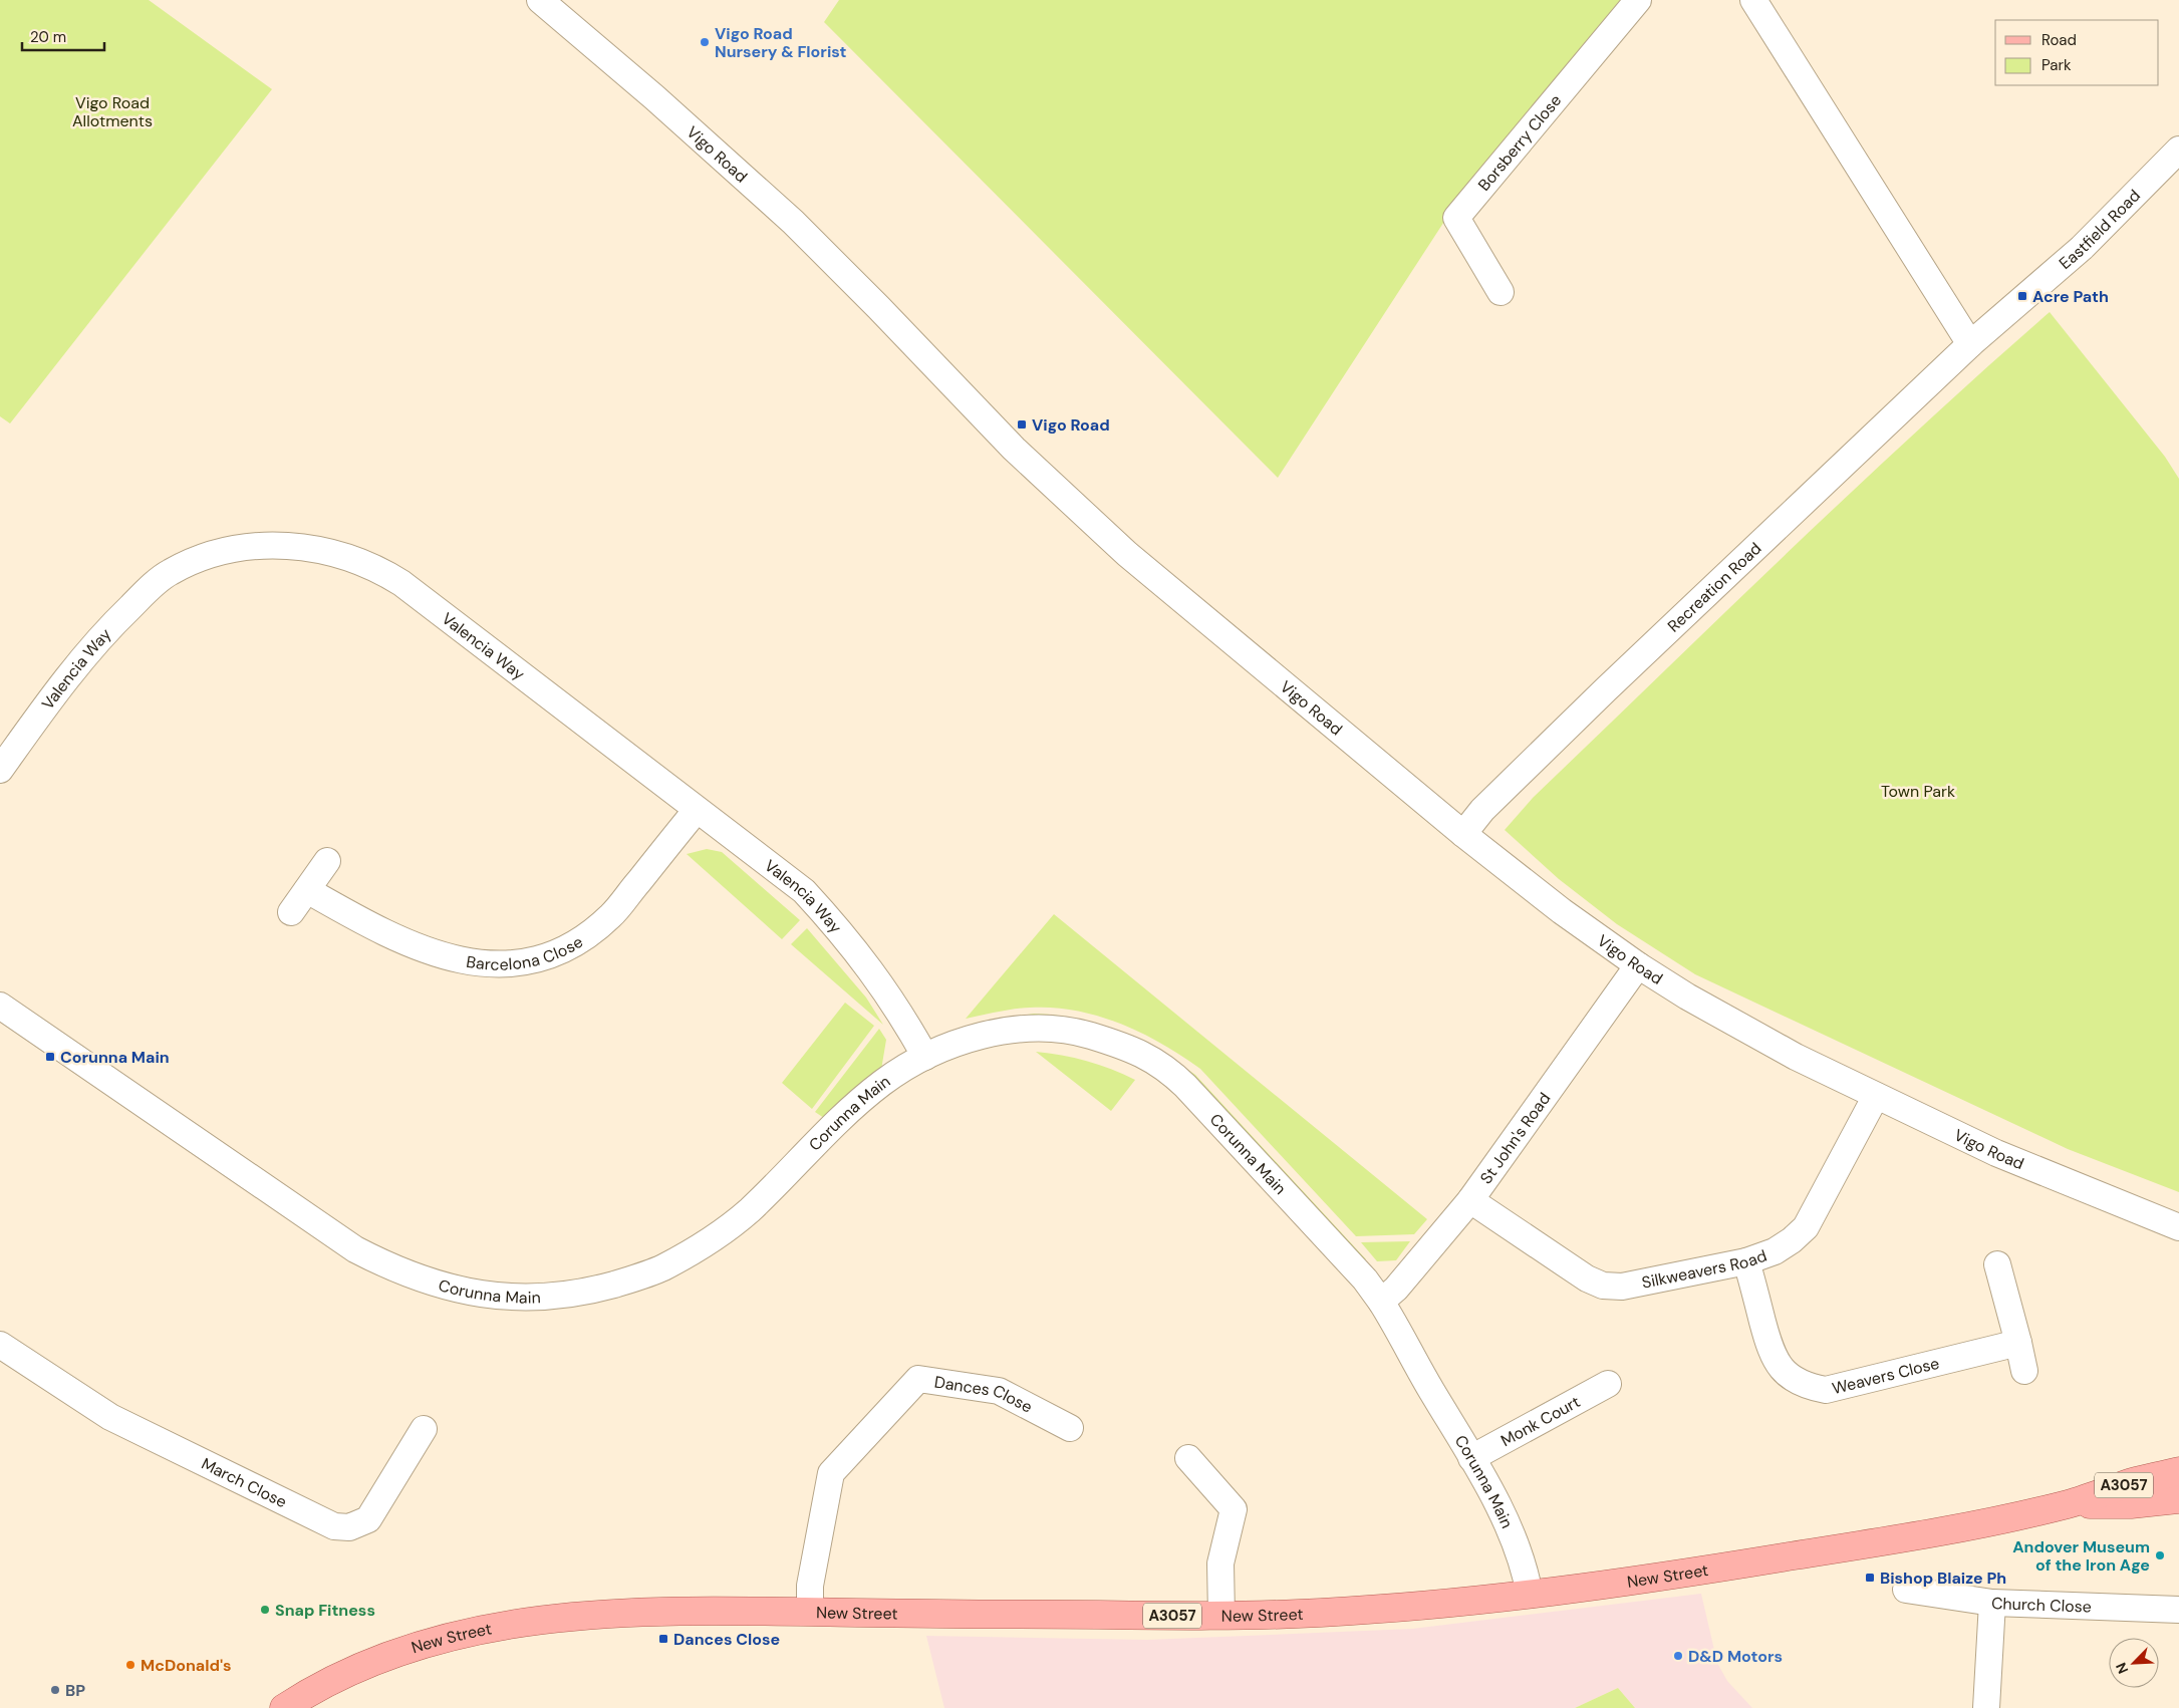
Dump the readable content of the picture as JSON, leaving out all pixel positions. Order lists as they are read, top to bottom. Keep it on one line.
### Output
{"streets":{"main road":["A3057","New Street"],"street":["Borsberry Close","Vigo Road","Eastfield Road","Recreation Road","Valencia Way","Barcelona Close","Corunna Main","St John's Road","Silkweavers Road","Weavers Close","Dances Close","Monk Court","March Close","Church Close"]},"crossings":[["Vigo Road","Recreation Road"],["Vigo Road","St John's Road"],["Vigo Road","Silkweavers Road"],["Eastfield Road","Recreation Road"],["Valencia Way","Barcelona Close"],["Valencia Way","Corunna Main"],["Corunna Main","St John's Road"],["Corunna Main","Monk Court"],["Corunna Main","New Street"],["St John's Road","Silkweavers Road"],["Silkweavers Road","Weavers Close"],["Dances Close","New Street"]],"parks":["Vigo Road Allotments","Town Park"],"places":{"other":["Vigo Road Nursery & Florist","Andover Museum of the Iron Age","Snap Fitness","D&D Motors","McDonald's","BP"],"transit":["Acre Path","Vigo Road","Corunna Main","Bishop Blaize Ph","Dances Close"]},"legend":["Road","Park"],"scale_bar":"20 m","north":"bottom left"}
